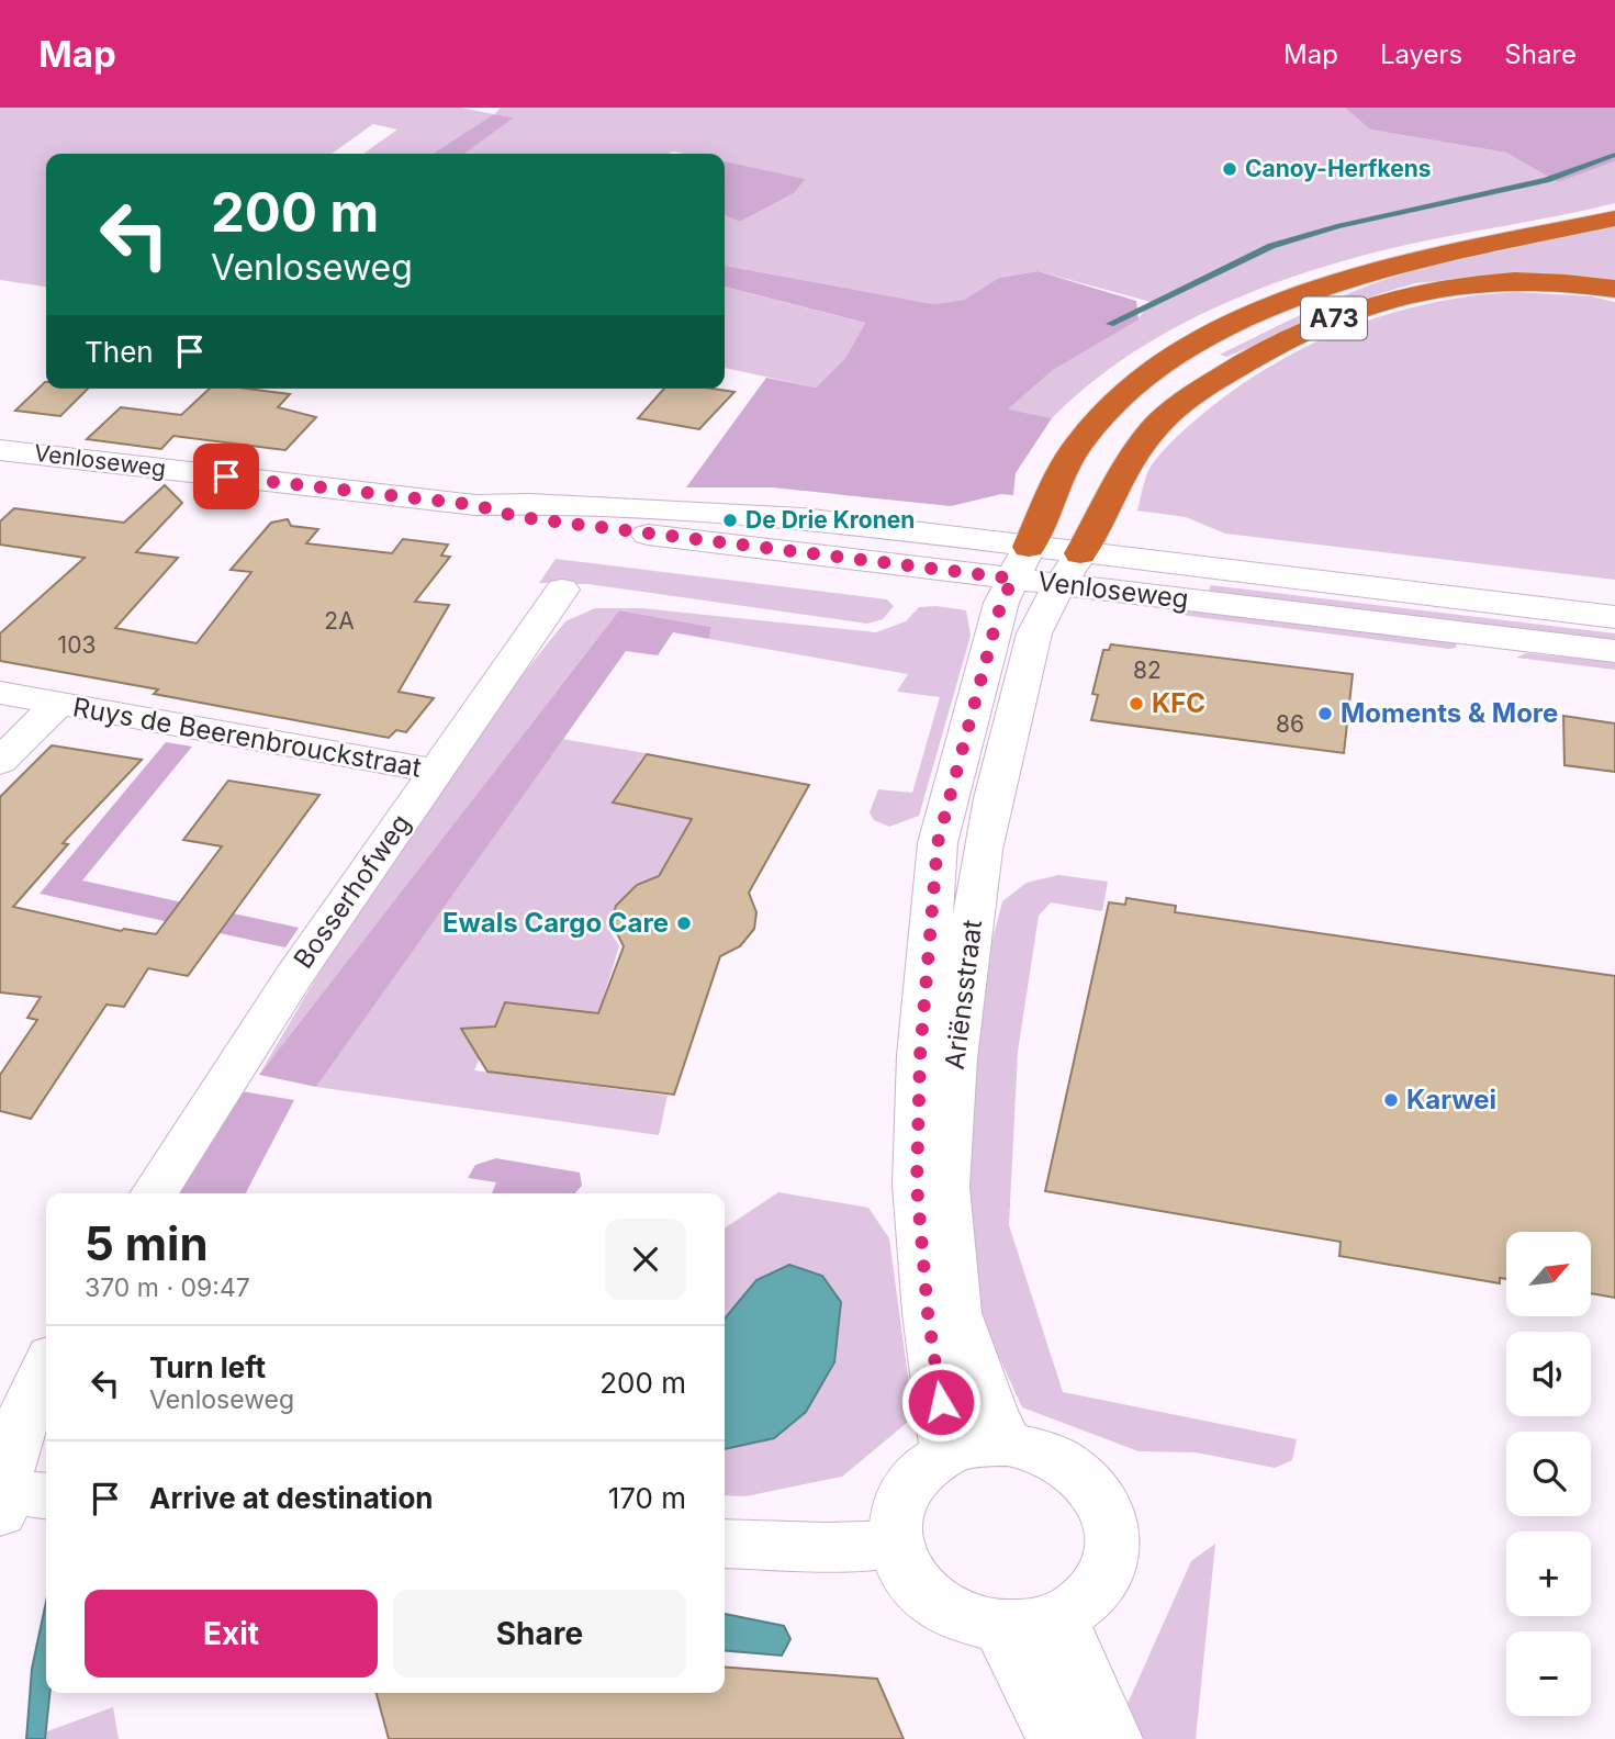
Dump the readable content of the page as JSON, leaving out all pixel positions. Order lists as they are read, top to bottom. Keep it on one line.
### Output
{"streets":{"highway":["A73"],"main road":["Venloseweg","Ruys de Beerenbrouckstraat","Bosserhofweg","Ariënsstraat"]},"crossings":[["A73","Venloseweg"],["A73","Ariënsstraat"],["Venloseweg","Ariënsstraat"],["Ruys de Beerenbrouckstraat","Bosserhofweg"]],"places":["Canoy-Herfkens","De Drie Kronen","KFC","Moments & More","Ewals Cargo Care","Karwei"],"house_numbers":["2A","103","82","86"],"north":"top right","page":{"header":"Map","nav":["Map","Layers","Share"],"turn":["200 m","Venloseweg"],"then":"Then","heading":["5 min","370 m · 09:47"],"map_buttons":["+","−"],"list":[{"name":"Turn left","note":"Venloseweg","value":"200 m"},{"name":"Arrive at destination","value":"170 m"}],"buttons":["Exit","Share"]}}
